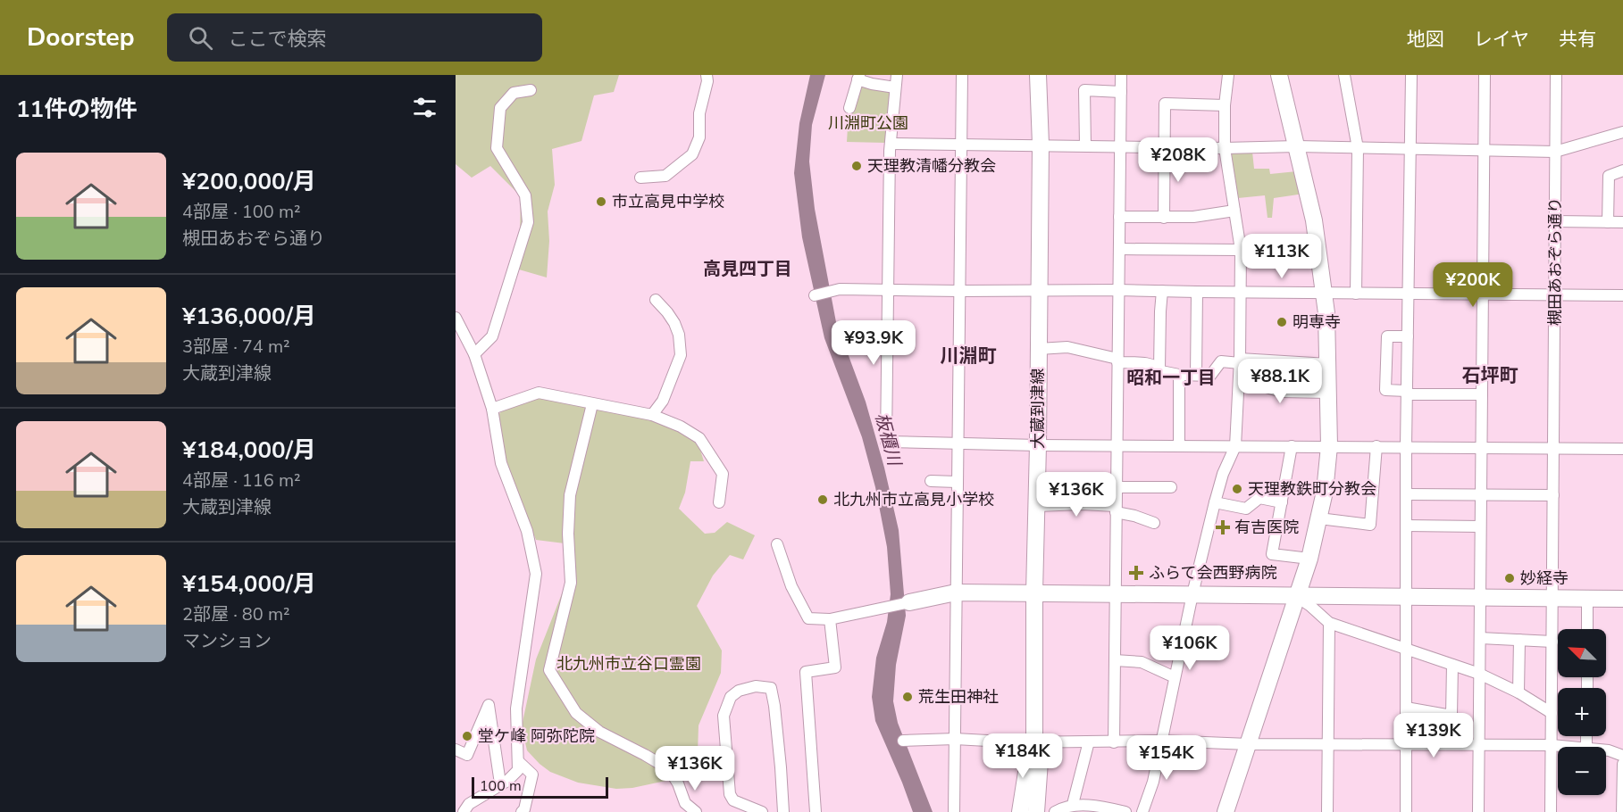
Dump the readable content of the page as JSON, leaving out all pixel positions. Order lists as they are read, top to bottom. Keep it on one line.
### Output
{"streets":{"street":["槻田あおぞら通り","大蔵到津線"]},"districts":["高見四丁目","川淵町","石坪町","昭和一丁目"],"water":["板櫃川"],"parks":["川淵町公園","北九州市立谷口霊園"],"places":{"other":["天理教清幡分教会","市立高見中学校","明専寺","天理教鉄町分教会","北九州市立高見小学校","妙経寺","荒生田神社","堂ケ峰 阿弥陀院"],"health":["有吉医院","ふらて会西野病院"]},"scale_bar":"100 m","north":"top left","page":{"header":"Doorstep","search":"ここで検索","nav":["地図","レイヤ","共有"],"heading":"11件の物件","price":["¥208K","¥113K","¥200K","¥93.9K","¥88.1K","¥136K","¥106K","¥139K","¥184K","¥154K","¥136K"],"list":[{"name":"¥200,000/月","note":"4部屋 · 100 m² · 槻田あおぞら通り"},{"name":"¥136,000/月","note":"3部屋 · 74 m² · 大蔵到津線"},{"name":"¥184,000/月","note":"4部屋 · 116 m² · 大蔵到津線"},{"name":"¥154,000/月","note":"2部屋 · 80 m² · マンション"}],"map_buttons":["+","−"],"scale":"100 m"}}
